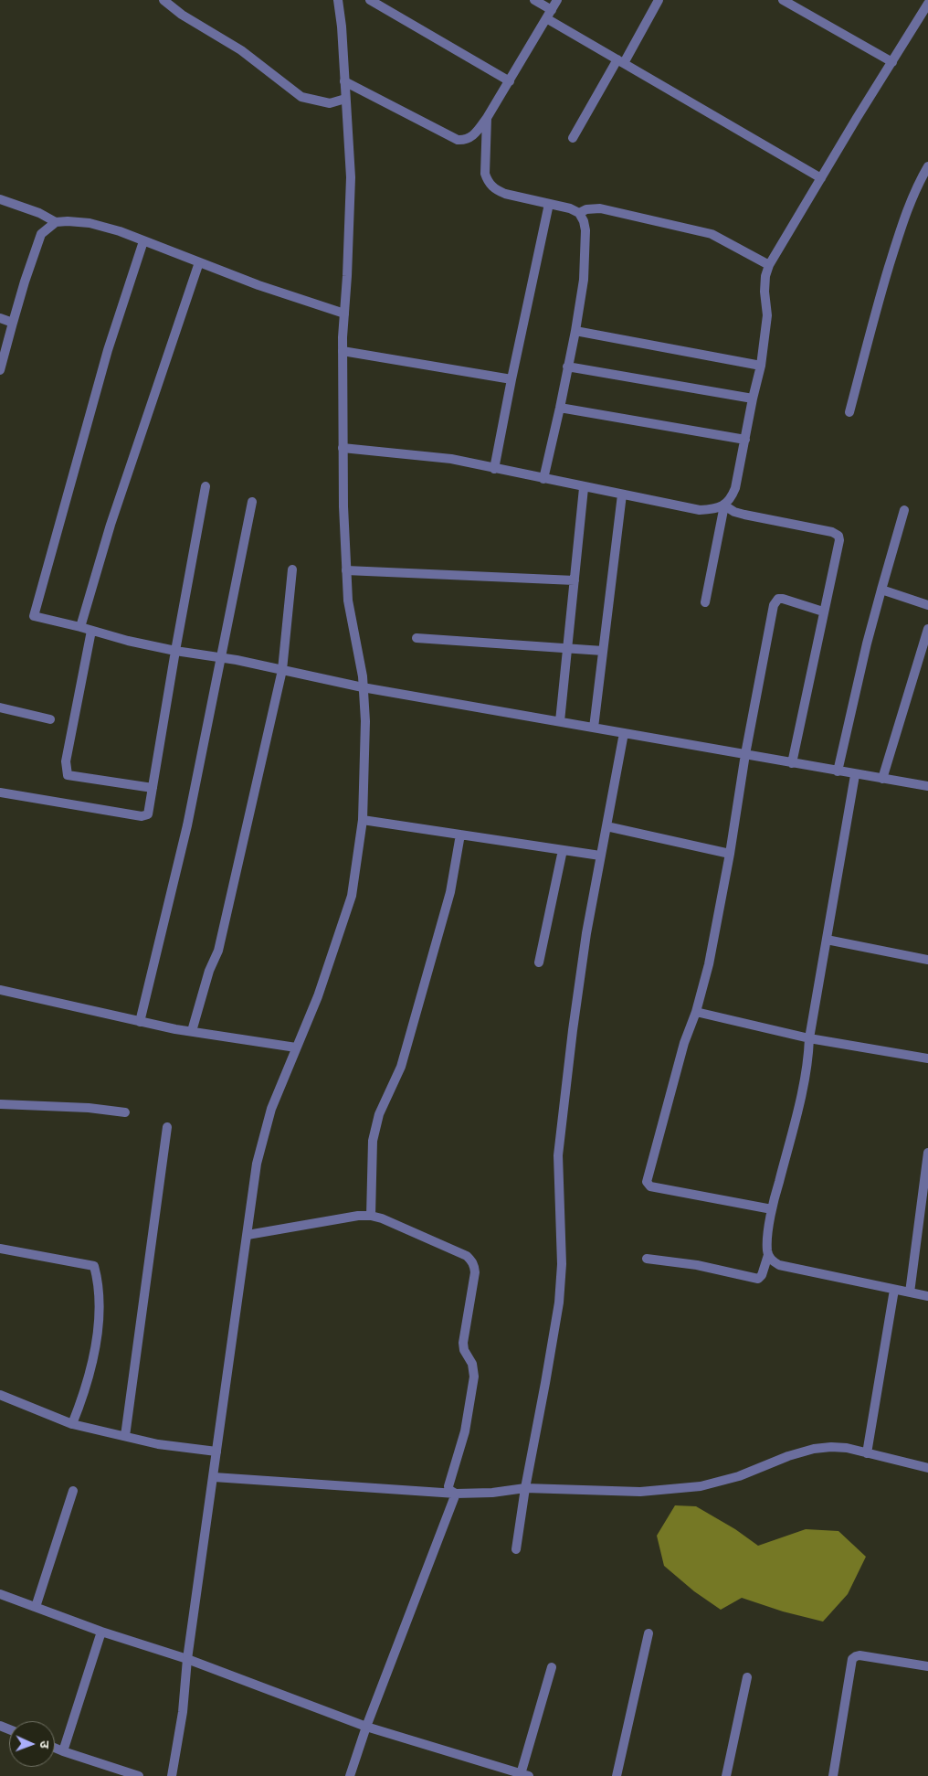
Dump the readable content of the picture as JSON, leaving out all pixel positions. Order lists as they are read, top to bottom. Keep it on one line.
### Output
{"north":"right"}
